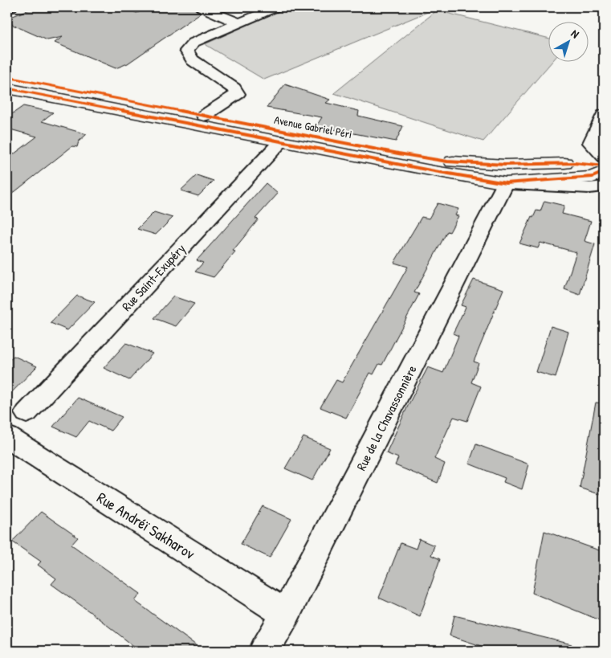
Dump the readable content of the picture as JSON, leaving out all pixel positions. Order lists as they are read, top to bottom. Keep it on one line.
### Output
{"streets":{"main road":["Avenue Gabriel Péri"],"street":["Rue Saint-Exupéry","Rue de la Chavassonnière","Rue Andréï Sakharov"]},"crossings":[["Avenue Gabriel Péri","Rue Saint-Exupéry"],["Avenue Gabriel Péri","Rue de la Chavassonnière"],["Rue de la Chavassonnière","Rue Andréï Sakharov"]],"north":"top right"}
